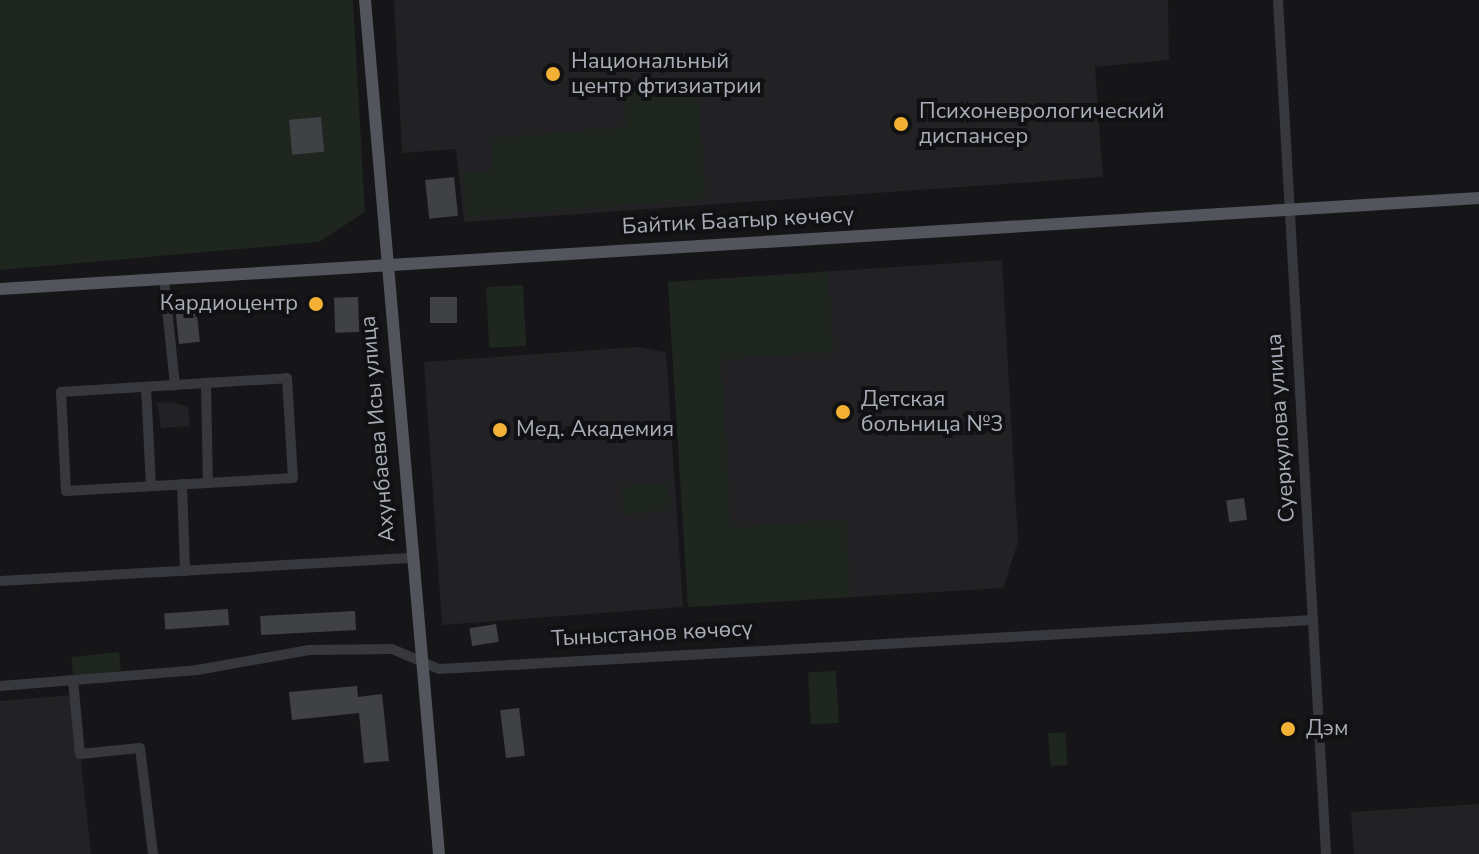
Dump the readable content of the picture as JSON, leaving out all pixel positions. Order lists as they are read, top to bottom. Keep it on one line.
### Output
{"streets":{"main road":["Байтик Баатыр көчөсү","Ахунбаева Исы улица"],"street":["Суеркулова улица","Тыныстанов көчөсү"]},"crossings":[["Байтик Баатыр көчөсү","Суеркулова улица"],["Байтик Баатыр көчөсү","Ахунбаева Исы улица"],["Суеркулова улица","Тыныстанов көчөсү"],["Ахунбаева Исы улица","Тыныстанов көчөсү"]],"places":["Национальный центр фтизиатрии","Психоневрологический диспансер","Кардиоцентр","Детская больница №3","Мед. Академия","Дэм"]}
